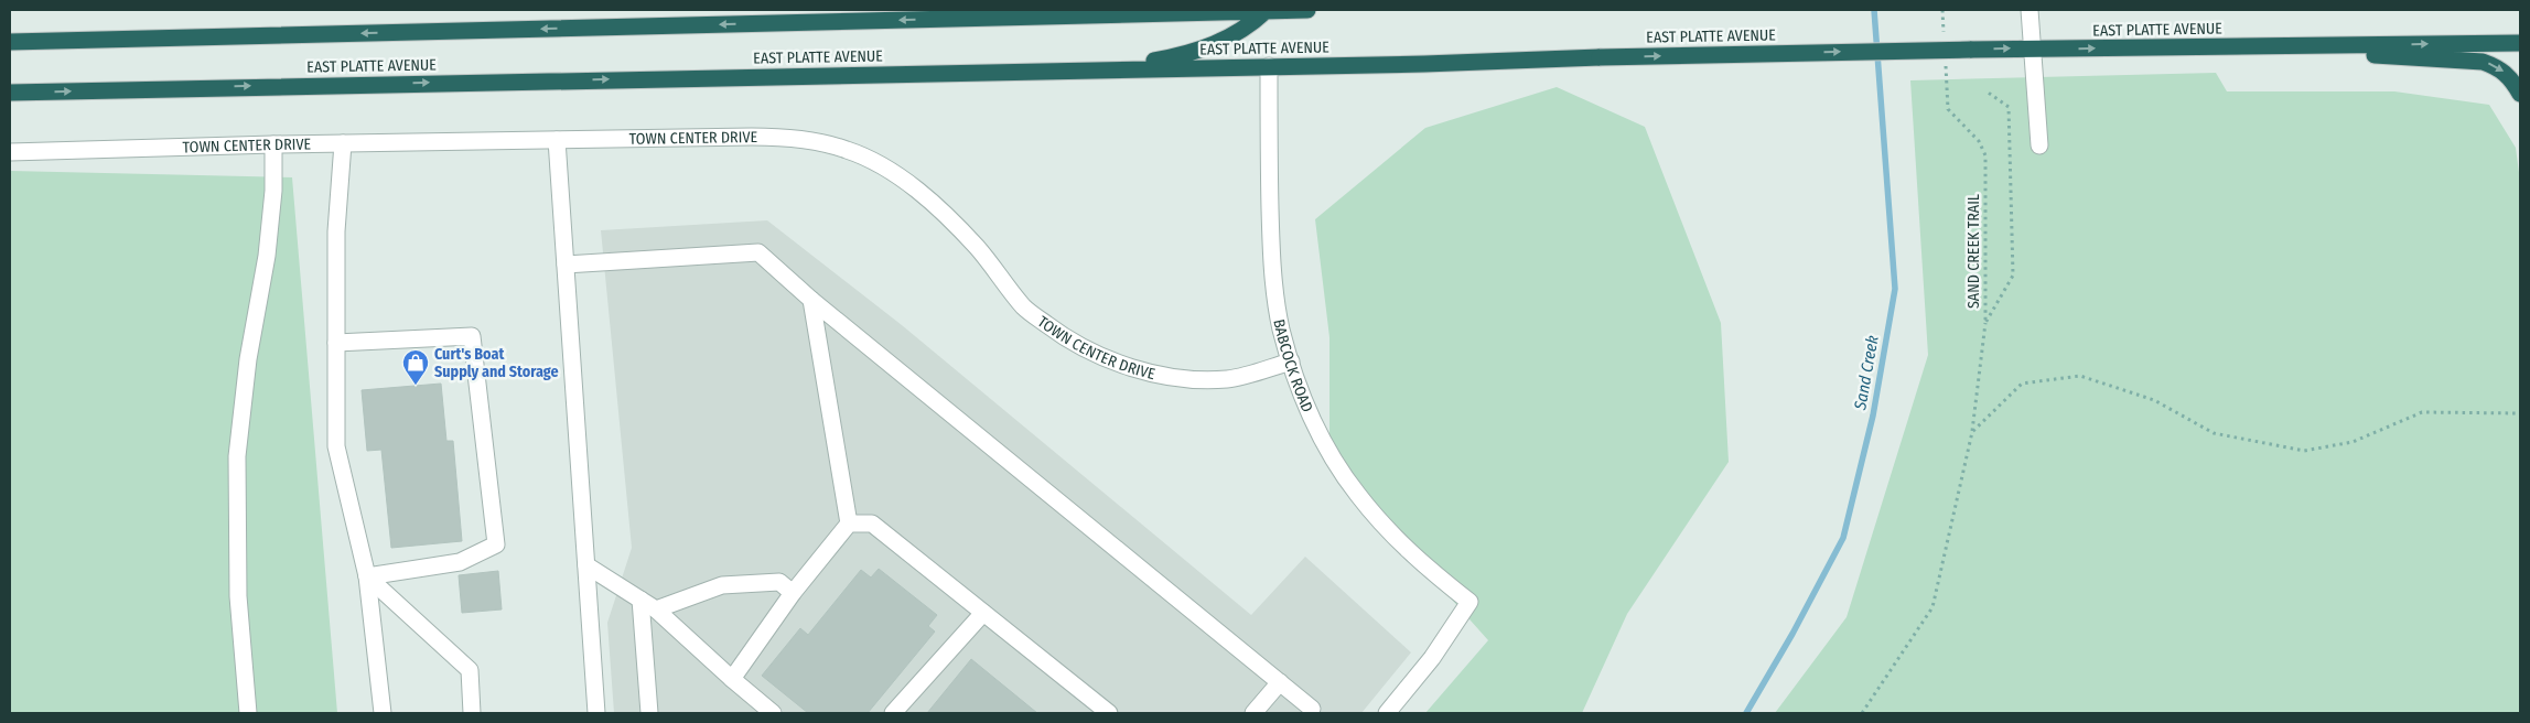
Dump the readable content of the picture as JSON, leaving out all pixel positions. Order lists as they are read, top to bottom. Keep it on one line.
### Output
{"streets":{"highway":["EAST PLATTE AVENUE"],"street":["TOWN CENTER DRIVE","BABCOCK ROAD"],"path":["SAND CREEK TRAIL"]},"crossings":[["EAST PLATTE AVENUE","BABCOCK ROAD"],["TOWN CENTER DRIVE","BABCOCK ROAD"]],"water":["Sand Creek"],"places":{"shop":["Curt's Boat Supply and Storage"]}}
